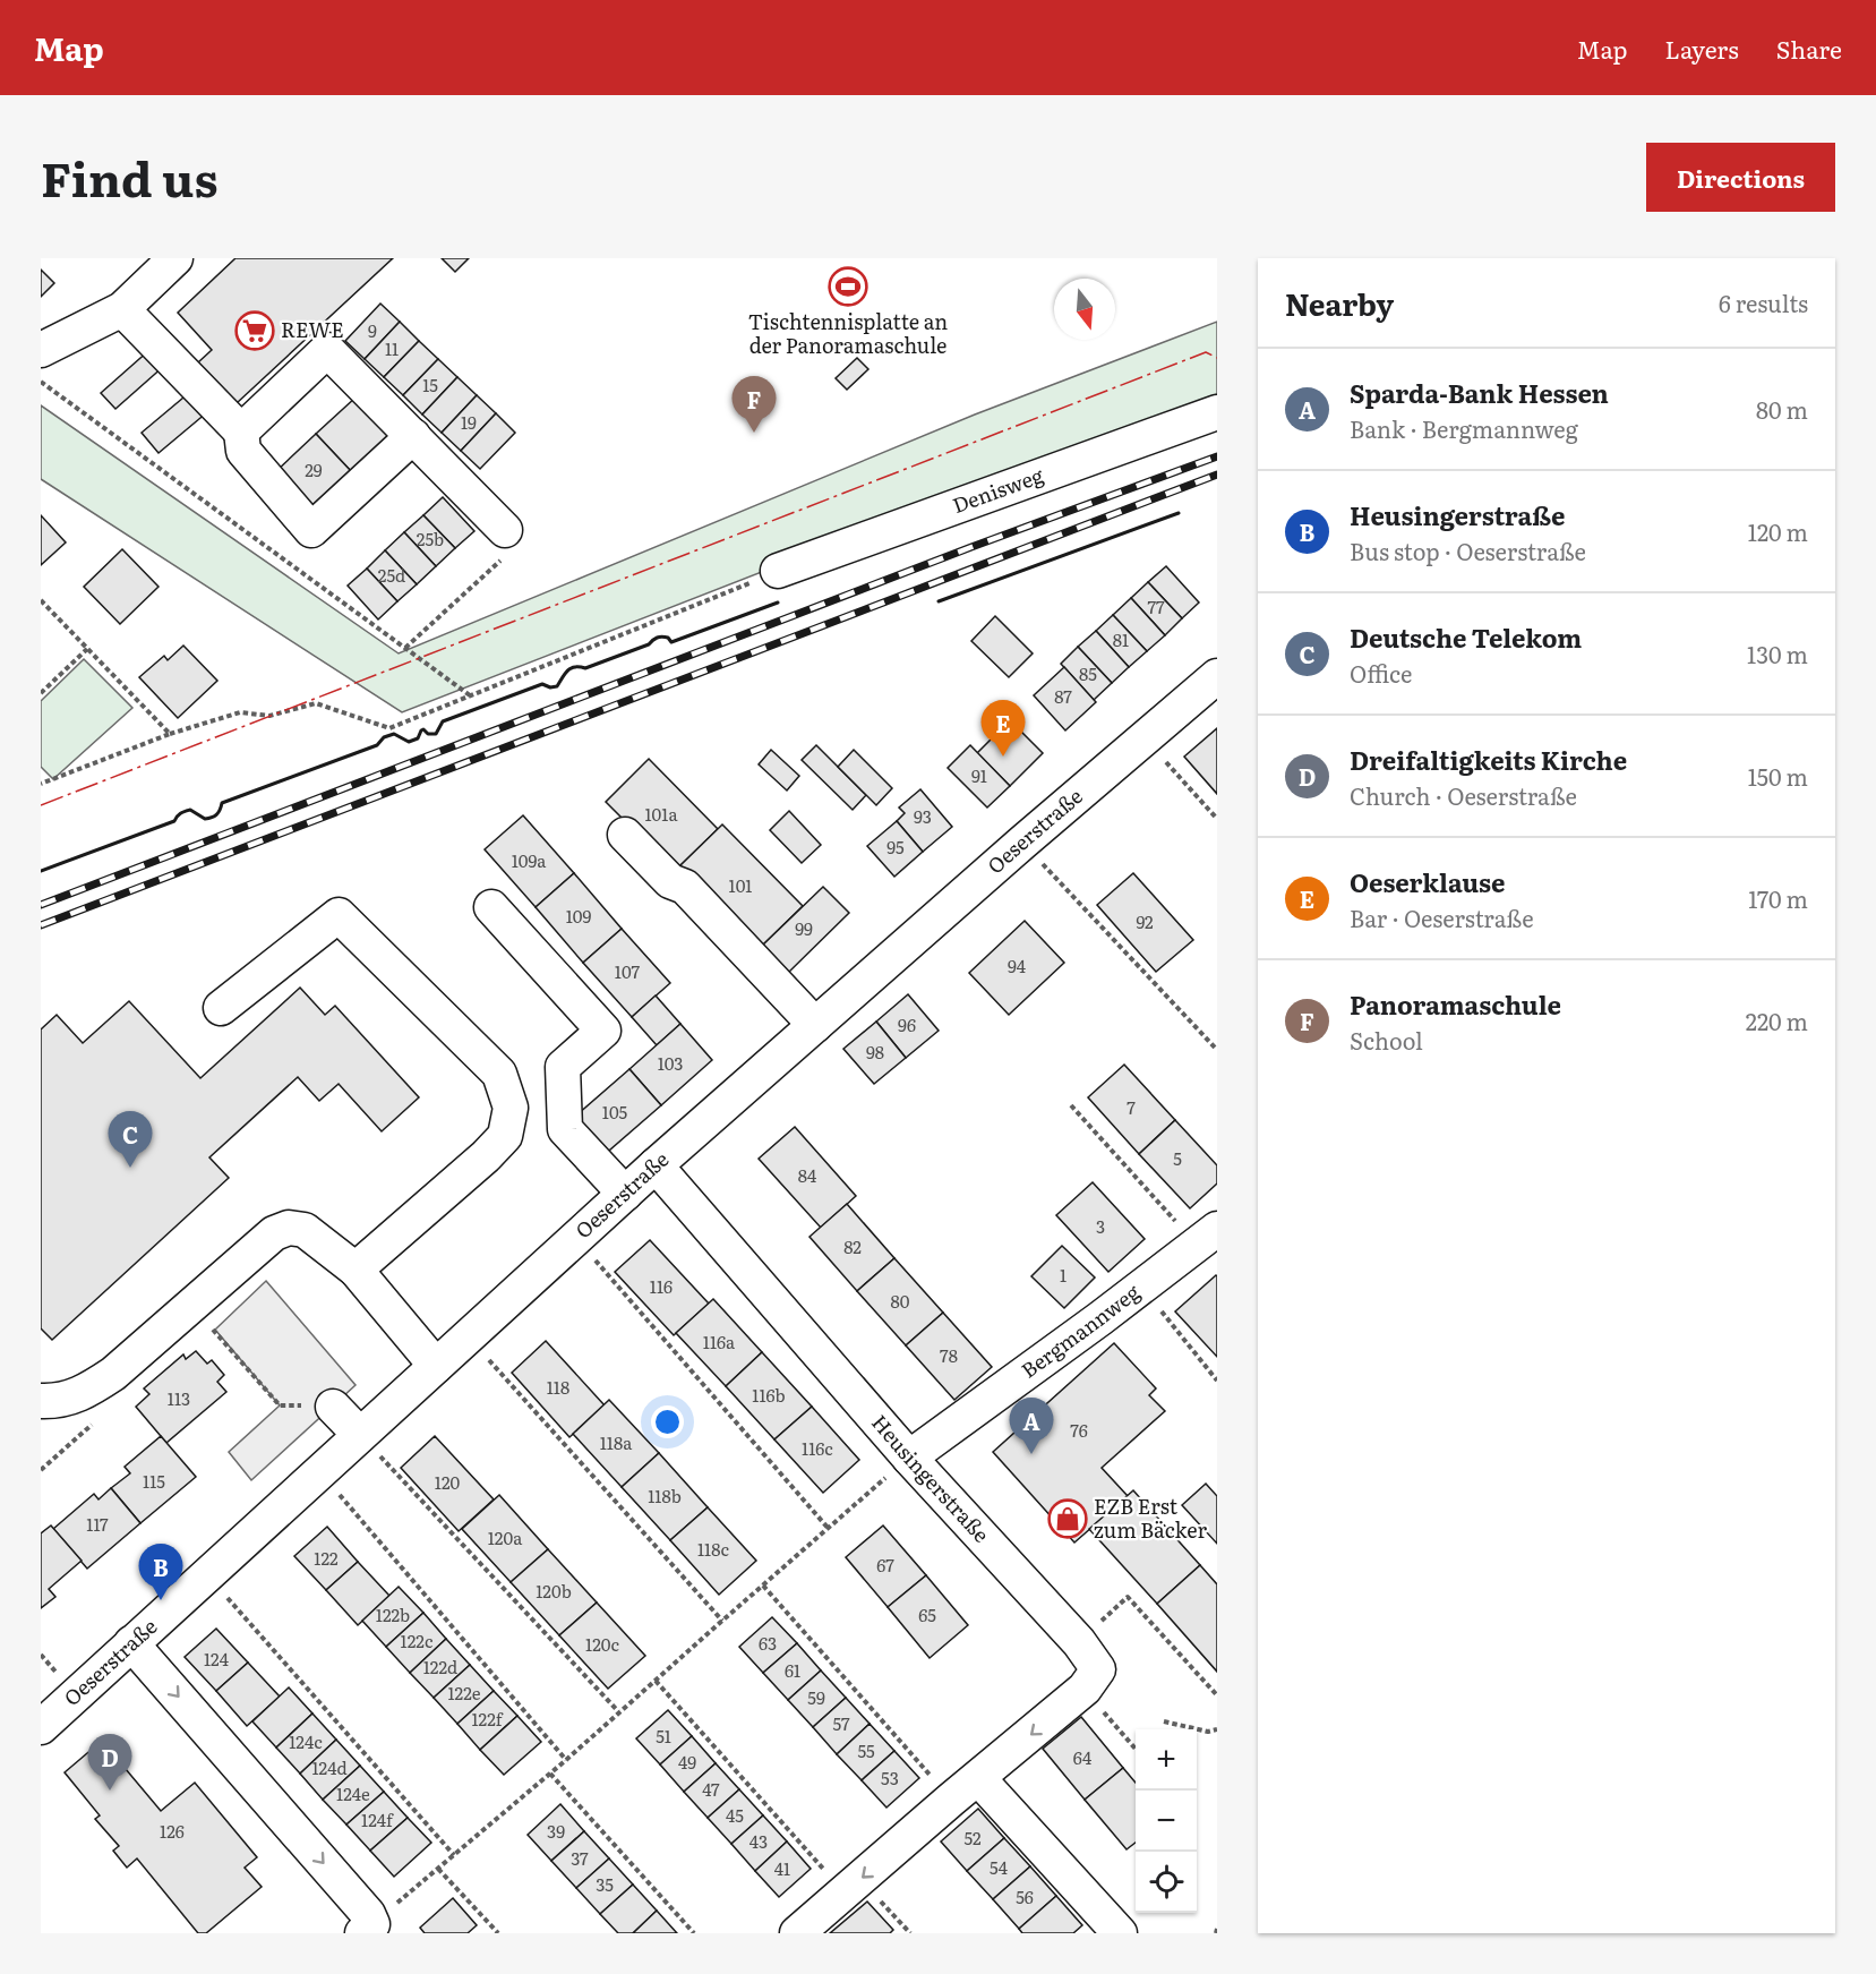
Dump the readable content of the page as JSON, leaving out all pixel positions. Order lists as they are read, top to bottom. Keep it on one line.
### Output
{"streets":{"street":["Denisweg","Oeserstraße","Bergmannweg","Heusingerstraße"]},"crossings":[["Oeserstraße","Heusingerstraße"],["Bergmannweg","Heusingerstraße"]],"places":{"sports":["Tischtennisplatte an der Panoramaschule"],"supermarket":["REWE"],"shop":["EZB Erst zum Bäcker"]},"house_numbers":["9","11","15","19","29","25b","25d","77","81","85","87","91","101a","93","95","109a","101","109","92","99","94","107","96","98","103","7","105","5","84","3","82","1","116","80","116a","78","118","116b","113","76","118a","116c","115","120","118b","117","120a","118c","122","67","120b","122b","65","122c","63","120c","124","122d","61","122e","59","122f","57","51","124c","55","64","49","124d","53","47","124e","45","124f","126","39","52","43","37","54","41","35","56"],"north":"bottom","page":{"header":"Map","nav":["Map","Layers","Share"],"title":"Find us","buttons":"Directions","heading":["Nearby","6 results"],"list":[{"mark":"A","name":"Sparda-Bank Hessen","note":"Bank · Bergmannweg","value":"80 m"},{"mark":"B","name":"Heusingerstraße","note":"Bus stop · Oeserstraße","value":"120 m"},{"mark":"C","name":"Deutsche Telekom","note":"Office","value":"130 m"},{"mark":"D","name":"Dreifaltigkeits Kirche","note":"Church · Oeserstraße","value":"150 m"},{"mark":"E","name":"Oeserklause","note":"Bar · Oeserstraße","value":"170 m"},{"mark":"F","name":"Panoramaschule","note":"School","value":"220 m"}],"pins":["F","E","C","A","B","D"],"map_buttons":["+","−"]}}
